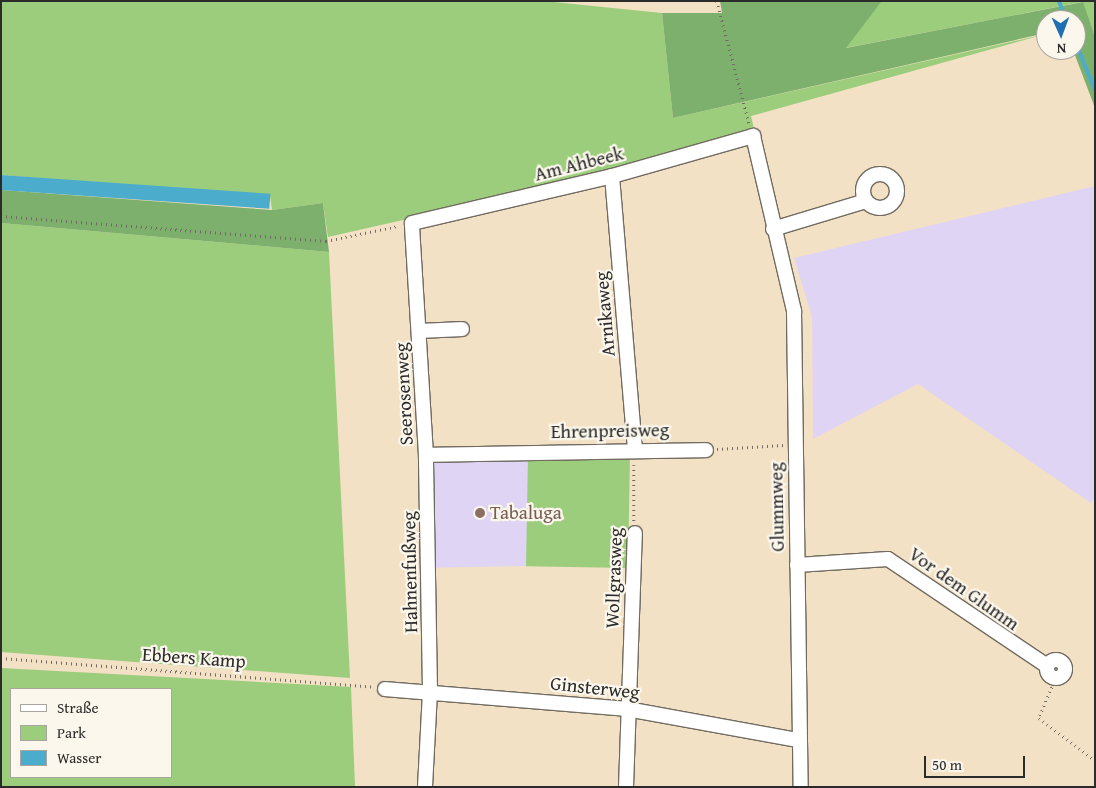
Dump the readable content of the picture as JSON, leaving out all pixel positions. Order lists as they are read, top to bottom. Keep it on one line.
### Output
{"streets":{"street":["Am Ahbeek","Arnikaweg","Seerosenweg","Ehrenpreisweg","Glummweg","Hahnenfußweg","Wollgrasweg","Vor dem Glumm","Ginsterweg"],"path":["Ebbers Kamp"]},"crossings":[["Am Ahbeek","Arnikaweg"],["Am Ahbeek","Seerosenweg"],["Am Ahbeek","Glummweg"],["Arnikaweg","Ehrenpreisweg"],["Arnikaweg","Wollgrasweg"],["Seerosenweg","Ehrenpreisweg"],["Seerosenweg","Hahnenfußweg"],["Ehrenpreisweg","Hahnenfußweg"],["Ehrenpreisweg","Wollgrasweg"],["Glummweg","Vor dem Glumm"],["Glummweg","Ginsterweg"],["Hahnenfußweg","Ginsterweg"],["Wollgrasweg","Ginsterweg"],["Ebbers Kamp","Ginsterweg"]],"places":["Tabaluga"],"legend":["Straße","Park","Wasser"],"scale_bar":"50 m","north":"bottom"}
